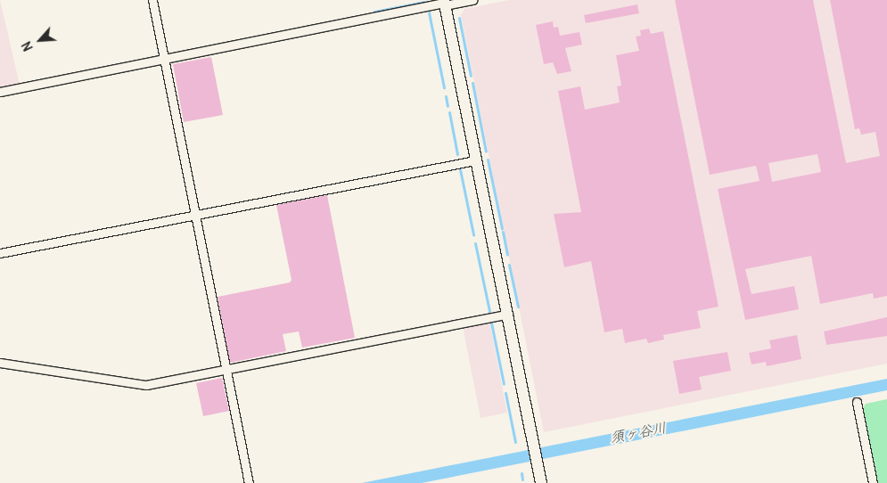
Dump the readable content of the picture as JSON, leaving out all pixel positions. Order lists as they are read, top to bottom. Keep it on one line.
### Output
{"water":["須ヶ谷川"],"north":"bottom left"}
